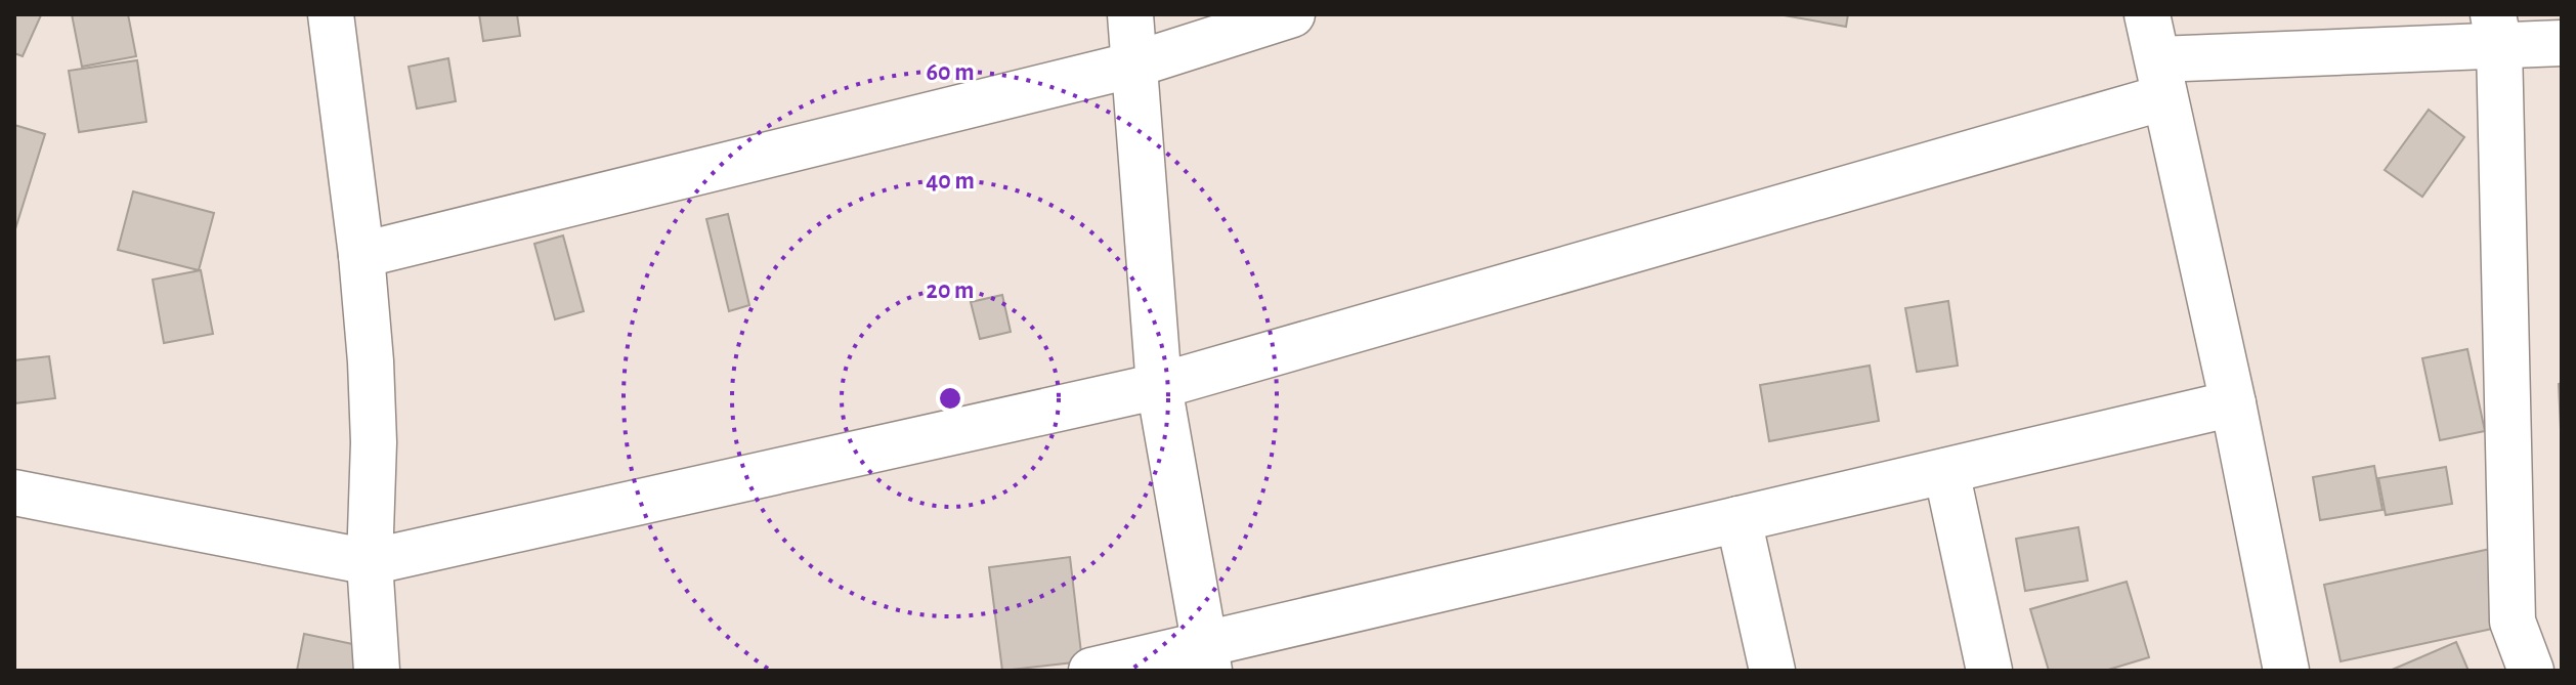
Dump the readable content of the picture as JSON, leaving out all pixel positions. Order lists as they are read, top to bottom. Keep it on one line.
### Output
{"rings":["60 m","40 m","20 m"]}
